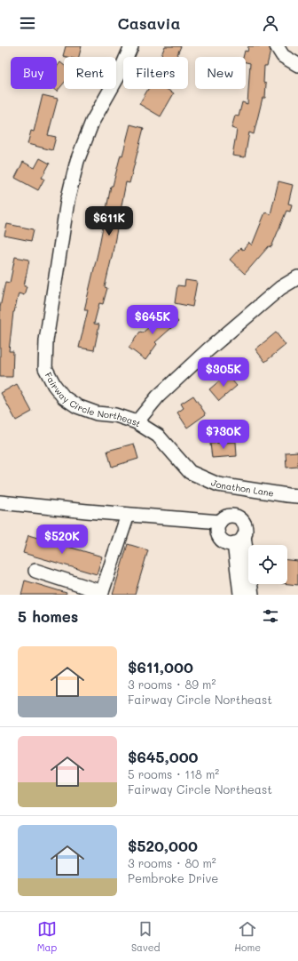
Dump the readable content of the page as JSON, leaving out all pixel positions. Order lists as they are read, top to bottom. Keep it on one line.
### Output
{"streets":{"street":["Fairway Circle Northeast","Jonathon Lane"]},"crossings":[["Fairway Circle Northeast","Jonathon Lane"]],"page":{"header":"Casavia","chip":["Buy","Rent","Filters","New"],"price":["$611K","$645K","$305K","$730K","$520K"],"heading":"5 homes","list":[{"name":"$611,000","note":"3 rooms · 89 m² · Fairway Circle Northeast"},{"name":"$645,000","note":"5 rooms · 118 m² · Fairway Circle Northeast"},{"name":"$520,000","note":"3 rooms · 80 m² · Pembroke Drive"}],"tabs":["Map","Saved","Home"]}}
